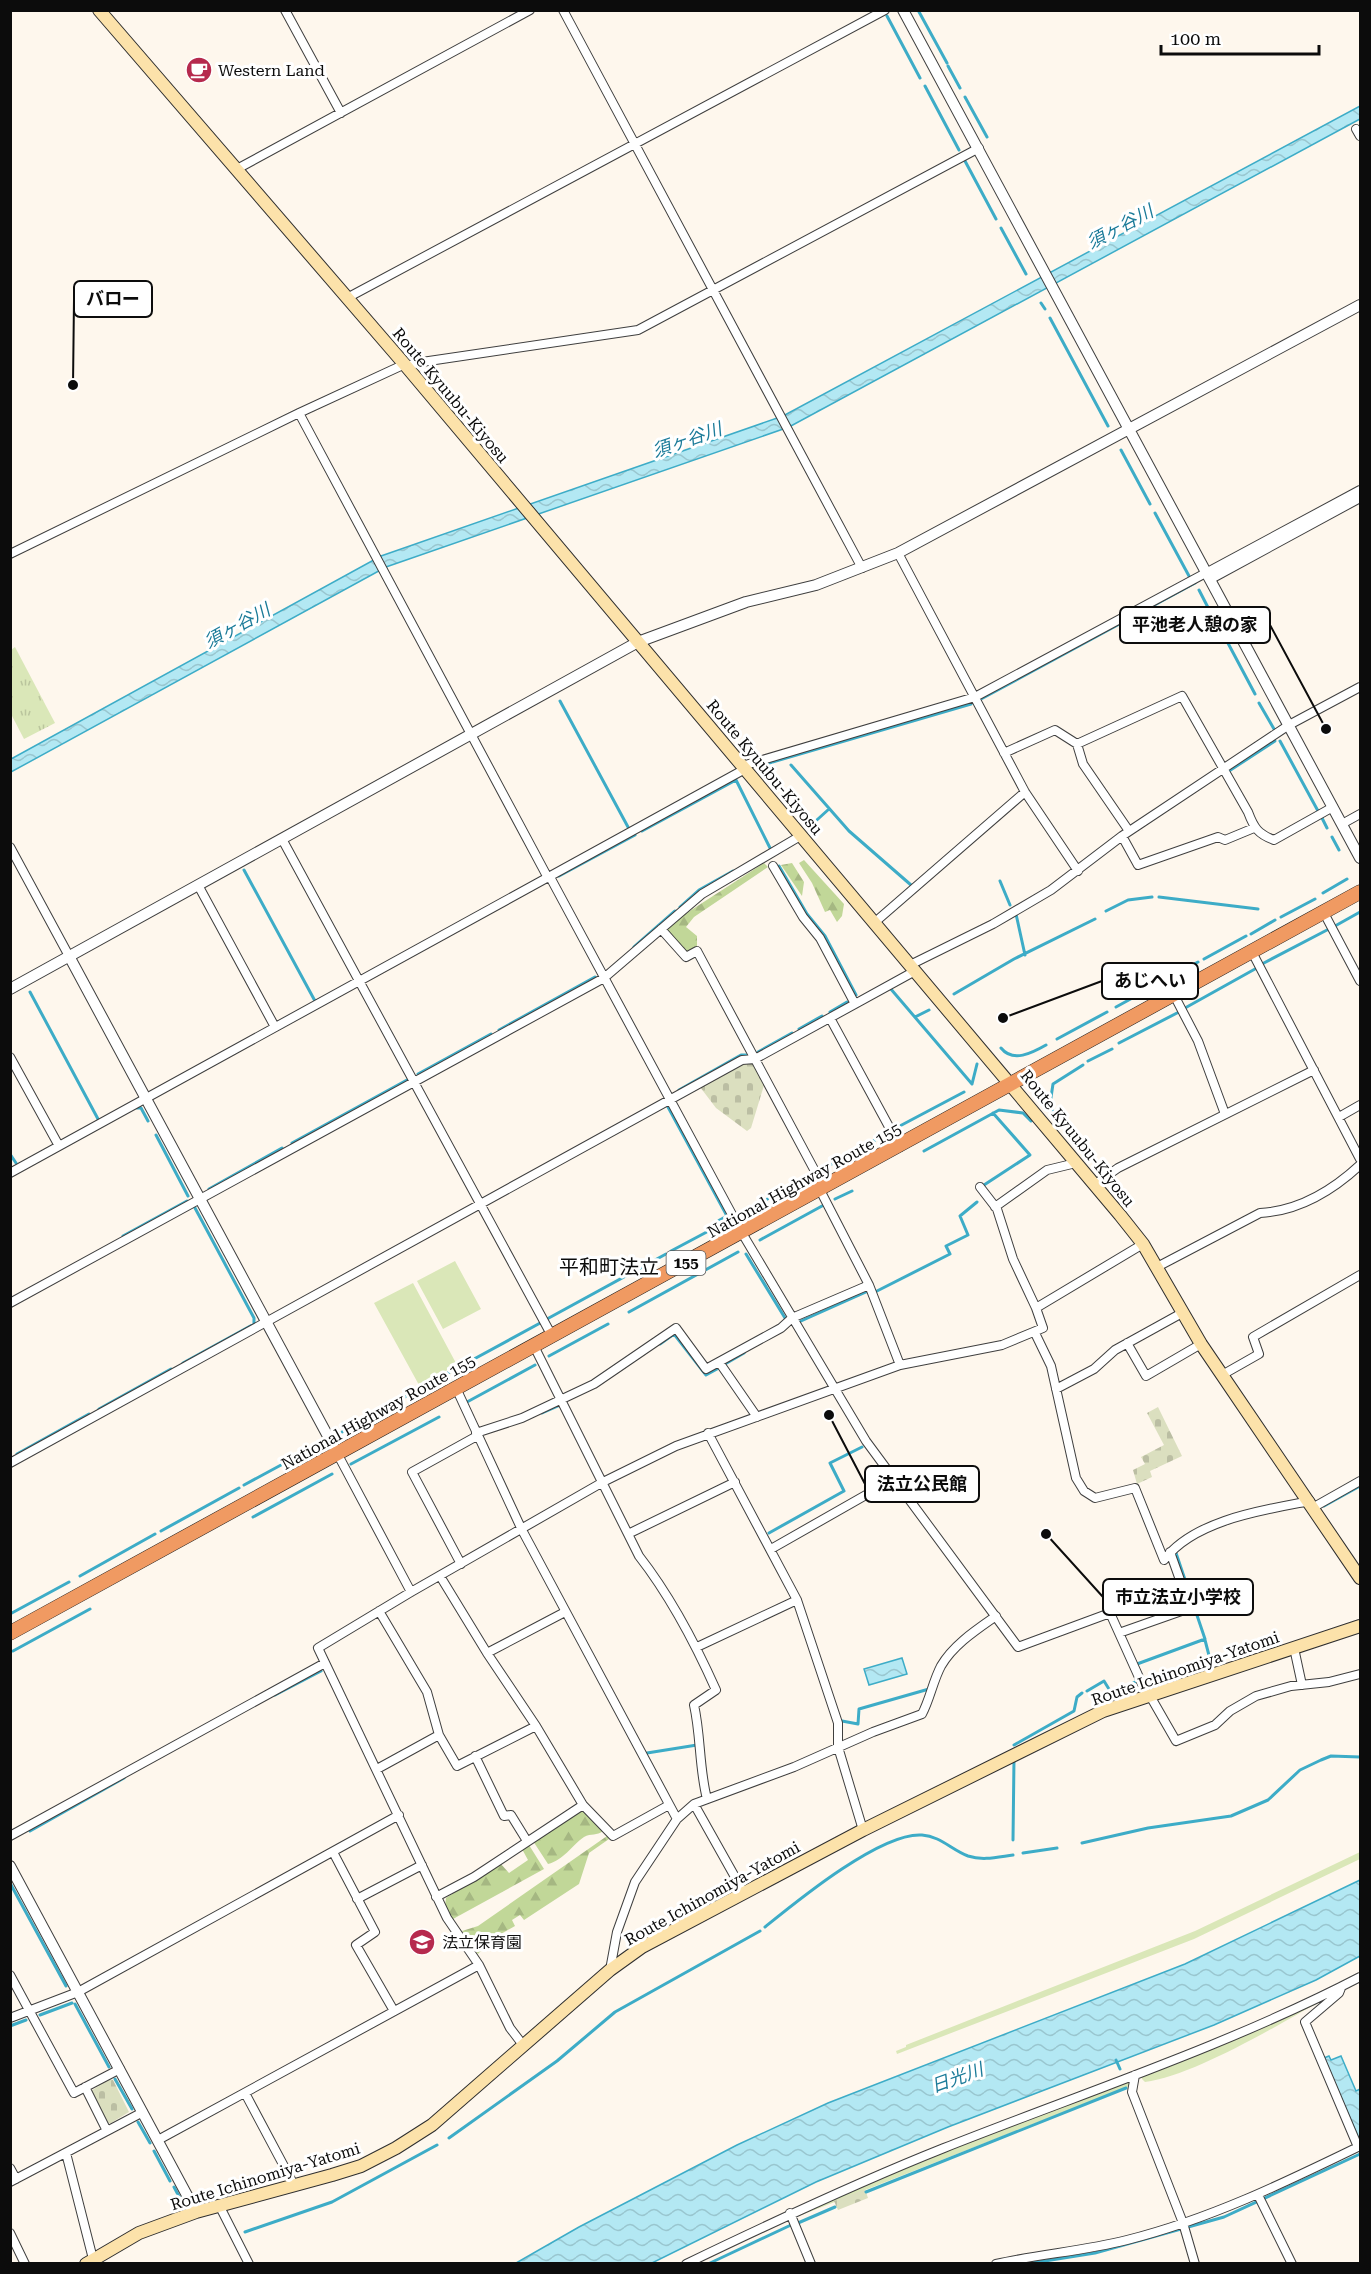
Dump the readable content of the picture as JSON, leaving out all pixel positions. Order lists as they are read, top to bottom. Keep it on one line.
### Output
{"streets":{"highway":["National Highway Route 155","155"],"main road":["Route Kyuubu-Kiyosu","Route Ichinomiya-Yatomi"]},"crossings":[["Route Kyuubu-Kiyosu","National Highway Route 155"]],"districts":["平和町法立"],"water":["須ヶ谷川","日光川"],"places":{"cafe":["Western Land"],"other":["バロー","平池老人憩の家","あじへい","法立公民館","市立法立小学校"],"school or university":["法立保育園"]},"scale_bar":"100 m"}
